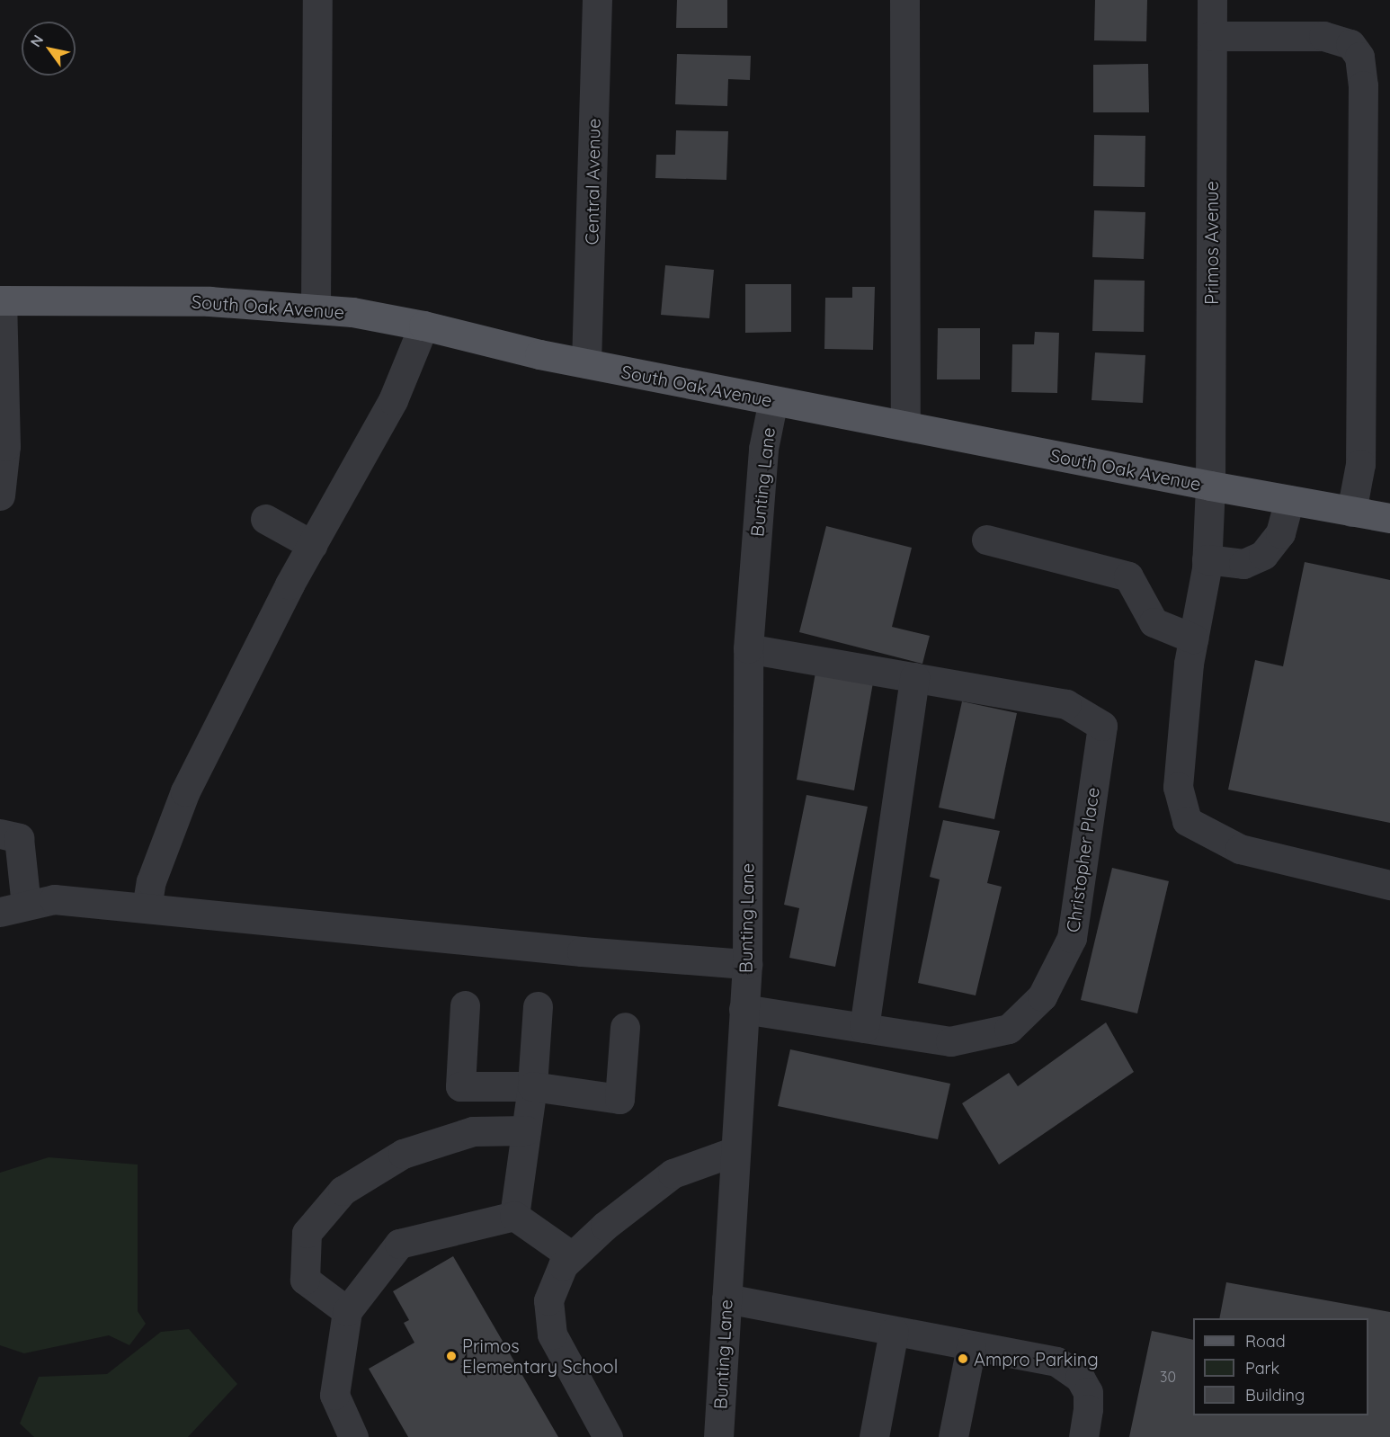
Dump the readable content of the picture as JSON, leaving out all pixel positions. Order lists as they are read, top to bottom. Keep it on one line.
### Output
{"streets":{"main road":["South Oak Avenue"],"street":["Central Avenue","Primos Avenue","Bunting Lane","Christopher Place"]},"crossings":[["Central Avenue","South Oak Avenue"],["Primos Avenue","South Oak Avenue"],["South Oak Avenue","Bunting Lane"],["Bunting Lane","Christopher Place"]],"places":["Primos Elementary School","Ampro Parking"],"house_numbers":["30"],"legend":["Road","Park","Building"],"north":"top left"}
